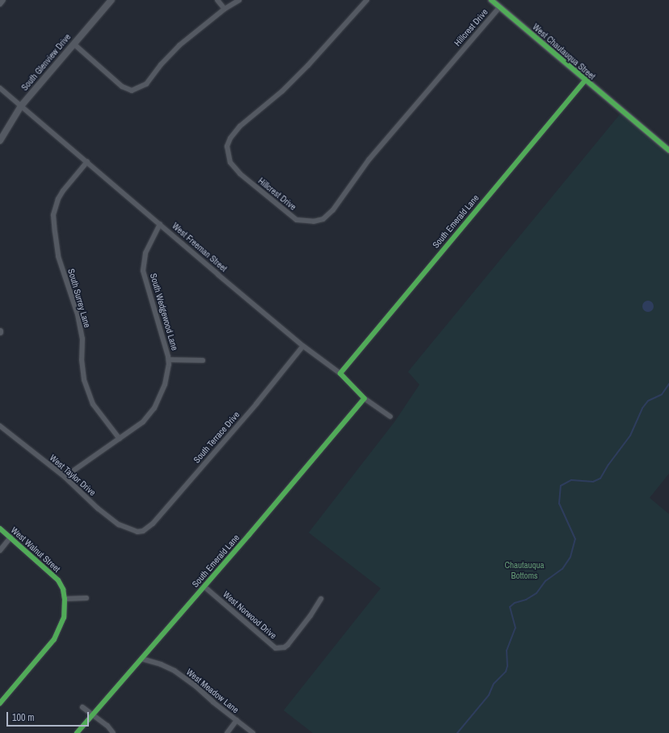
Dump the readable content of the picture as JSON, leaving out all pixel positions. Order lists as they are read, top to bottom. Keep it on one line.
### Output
{"streets":{"street":["Hillcrest Drive","West Chautauqua Street","South Glenview Drive","South Emerald Lane","West Freeman Street","South Surrey Lane","South Wedgewood Lane","South Terrace Drive","West Taylor Drive","West Walnut Street","West Norwood Drive","West Meadow Lane"]},"crossings":[["Hillcrest Drive","West Chautauqua Street"],["West Chautauqua Street","South Emerald Lane"],["South Glenview Drive","West Freeman Street"],["South Emerald Lane","West Freeman Street"],["South Emerald Lane","West Norwood Drive"],["South Emerald Lane","West Meadow Lane"],["West Freeman Street","South Surrey Lane"],["West Freeman Street","South Wedgewood Lane"],["West Freeman Street","South Terrace Drive"],["South Surrey Lane","South Wedgewood Lane"],["South Wedgewood Lane","West Taylor Drive"],["South Terrace Drive","West Taylor Drive"]],"parks":["Chautauqua Bottoms"],"scale_bar":"100 m"}
